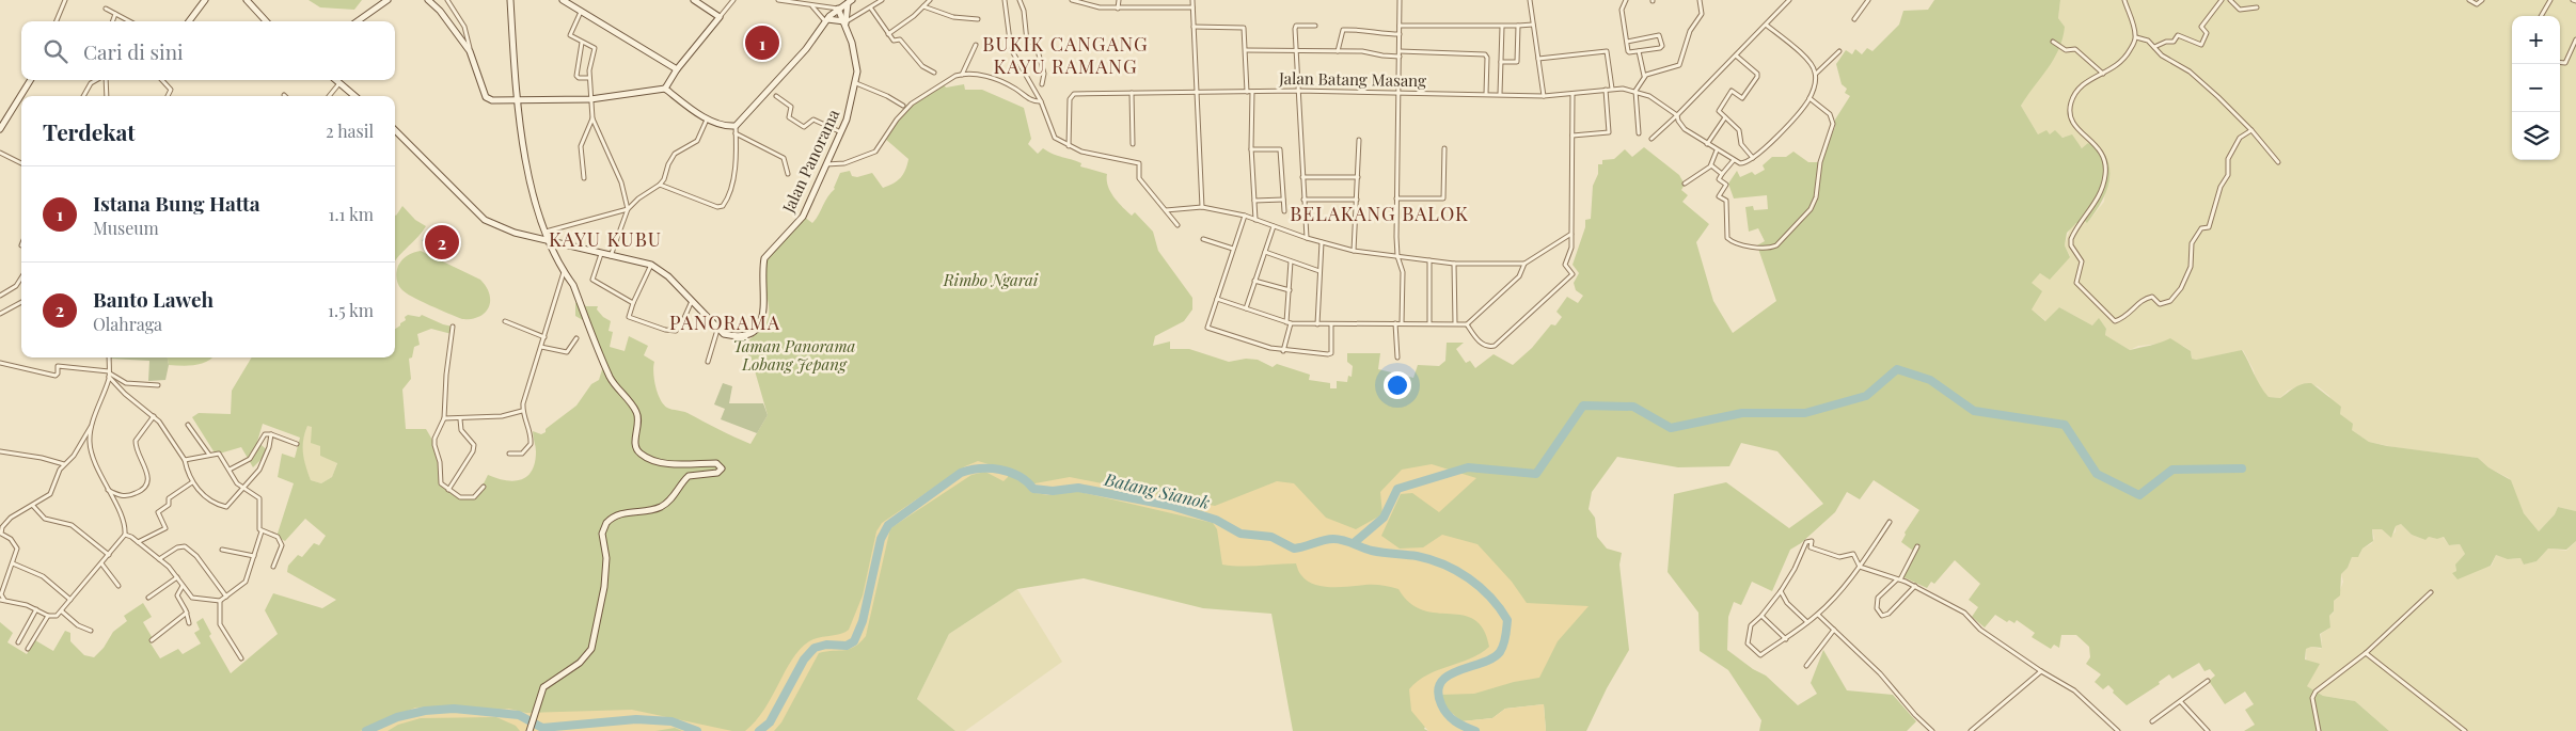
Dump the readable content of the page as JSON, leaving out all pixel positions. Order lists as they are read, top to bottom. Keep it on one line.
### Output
{"streets":{"main road":["Jalan Panorama"],"street":["Jalan Batang Masang"]},"districts":["BUKIK CANGANG KAYU RAMANG","BELAKANG BALOK","KAYU KUBU","PANORAMA"],"water":["Batang Sianok"],"parks":["Rimbo Ngarai","Taman Panorama Lobang Jepang"],"page":{"map_buttons":["+","−"],"search":"Cari di sini","pins":["1","2"],"heading":["Terdekat","2 hasil"],"list":[{"mark":"1","name":"Istana Bung Hatta","note":"Museum","value":"1.1 km"},{"mark":"2","name":"Banto Laweh","note":"Olahraga","value":"1.5 km"}]}}
